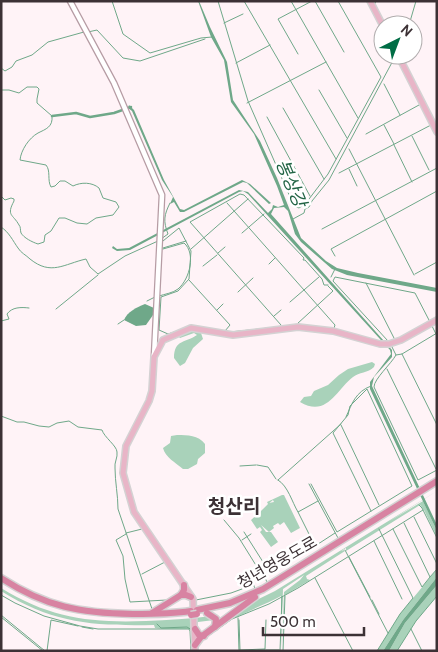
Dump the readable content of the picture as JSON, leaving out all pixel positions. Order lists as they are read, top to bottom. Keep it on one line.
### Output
{"streets":{"highway":["청년영웅도로"]},"districts":["청산리"],"water":["봉상강"],"scale_bar":"500 m","north":"top right"}
